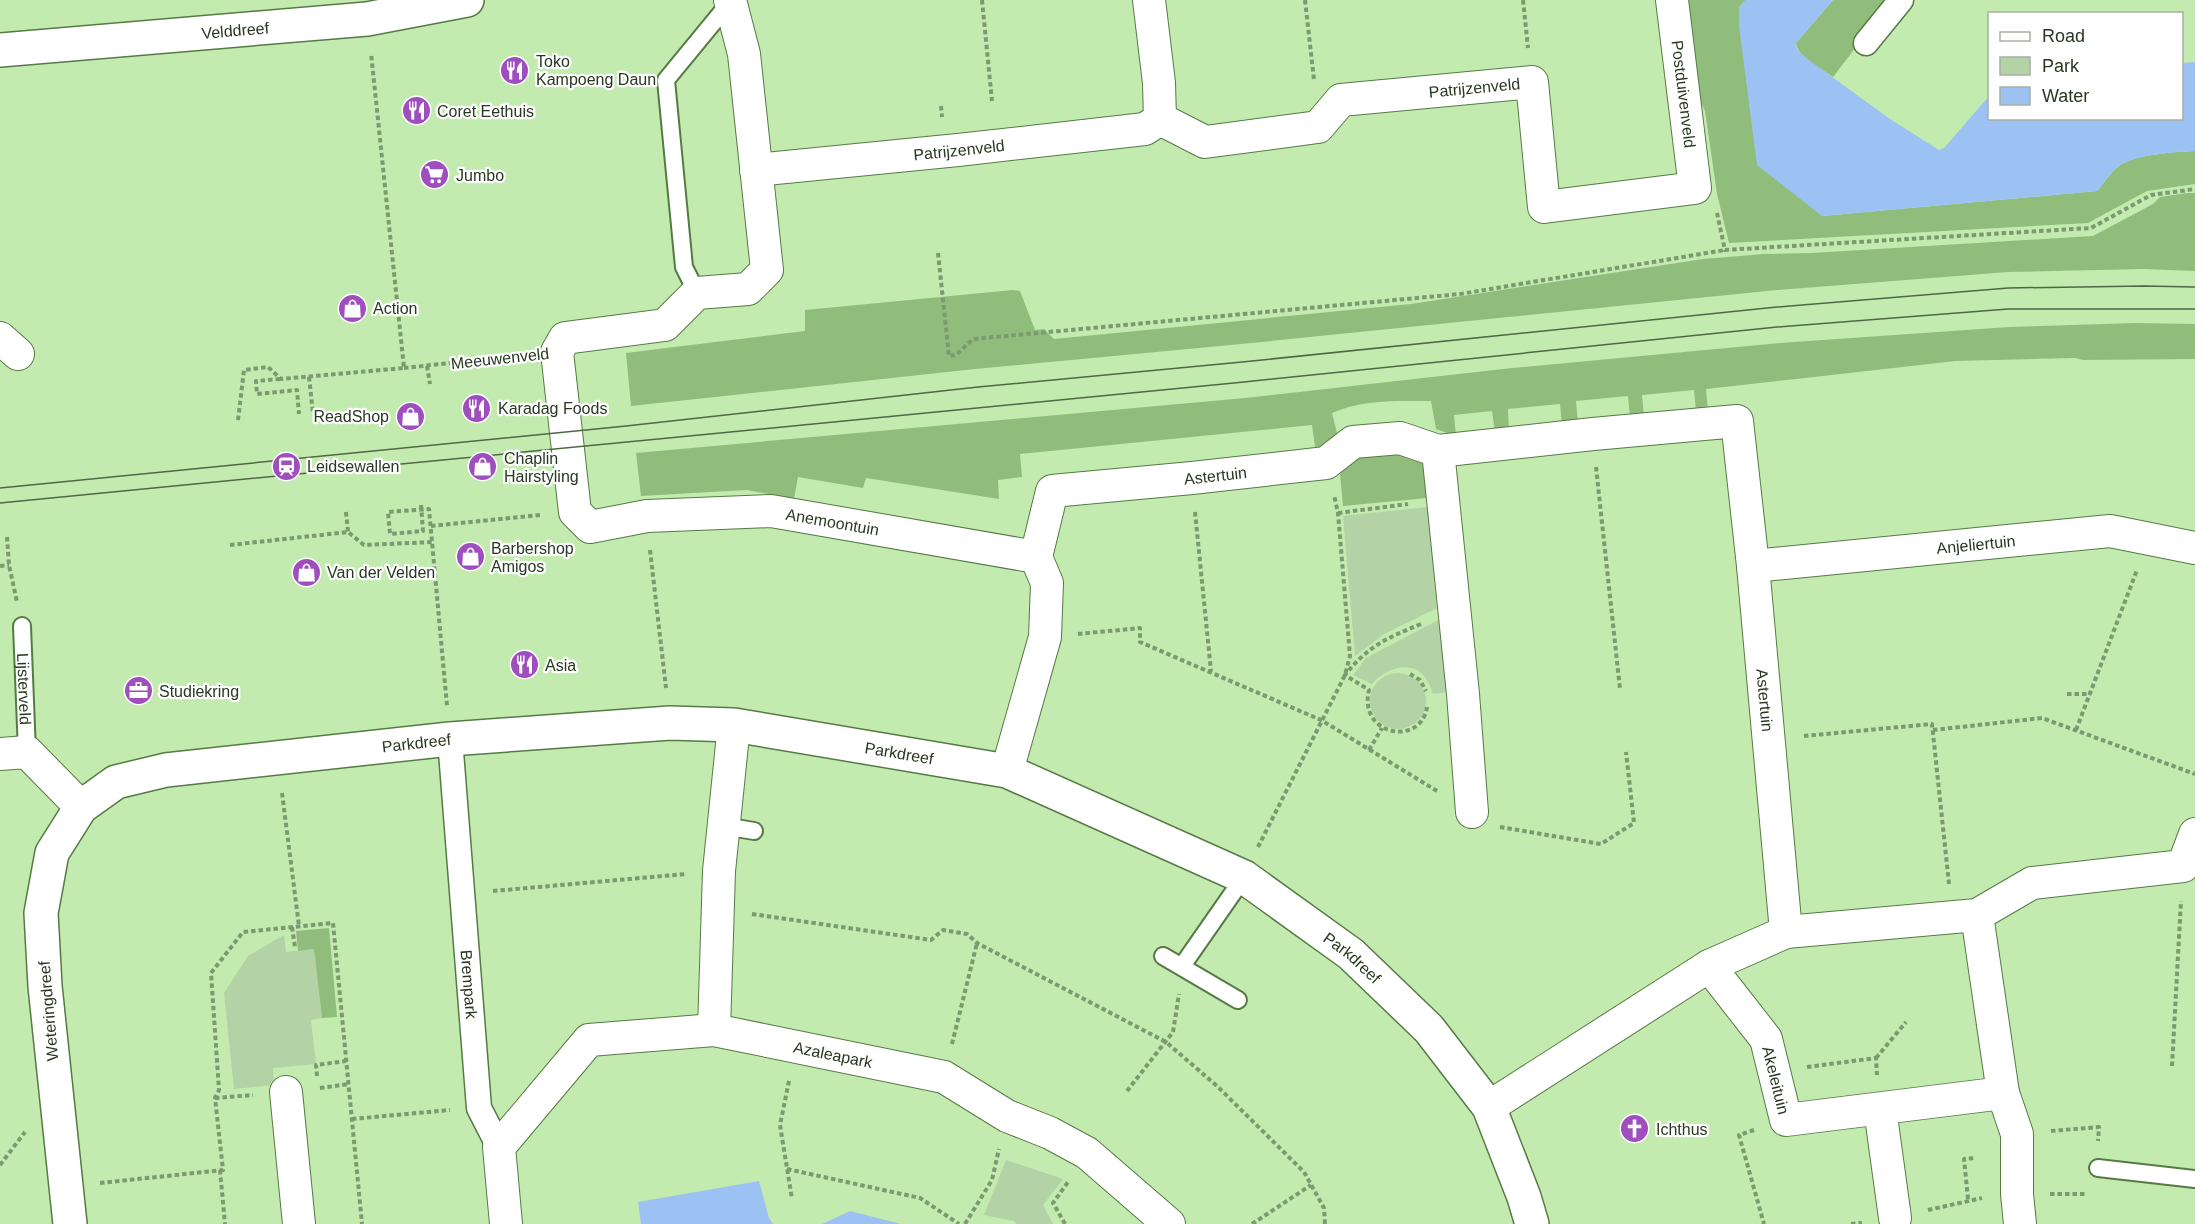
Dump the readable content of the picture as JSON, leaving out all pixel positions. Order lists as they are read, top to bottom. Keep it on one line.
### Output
{"streets":{"street":["Velddreef","Patrijzenveld","Postduivenveld","Meeuwenveld","Astertuin","Anemoontuin","Anjeliertuin","Parkdreef","Brempark","Weteringdreef","Azaleapark","Akeleituin"],"lane":["Lijsterveld"]},"crossings":[["Patrijzenveld","Postduivenveld"],["Astertuin","Anemoontuin"],["Astertuin","Anjeliertuin"],["Parkdreef","Brempark"],["Parkdreef","Weteringdreef"],["Brempark","Azaleapark"]],"places":{"restaurant":["Toko Kampoeng Daun","Coret Eethuis","Karadag Foods","Asia"],"supermarket":["Jumbo"],"shop":["Action","ReadShop","Chaplin Hairstyling","Barbershop Amigos","Van der Velden"],"station":["Leidsewallen"],"office":["Studiekring"],"church":["Ichthus"]},"legend":["Road","Park","Water"]}
